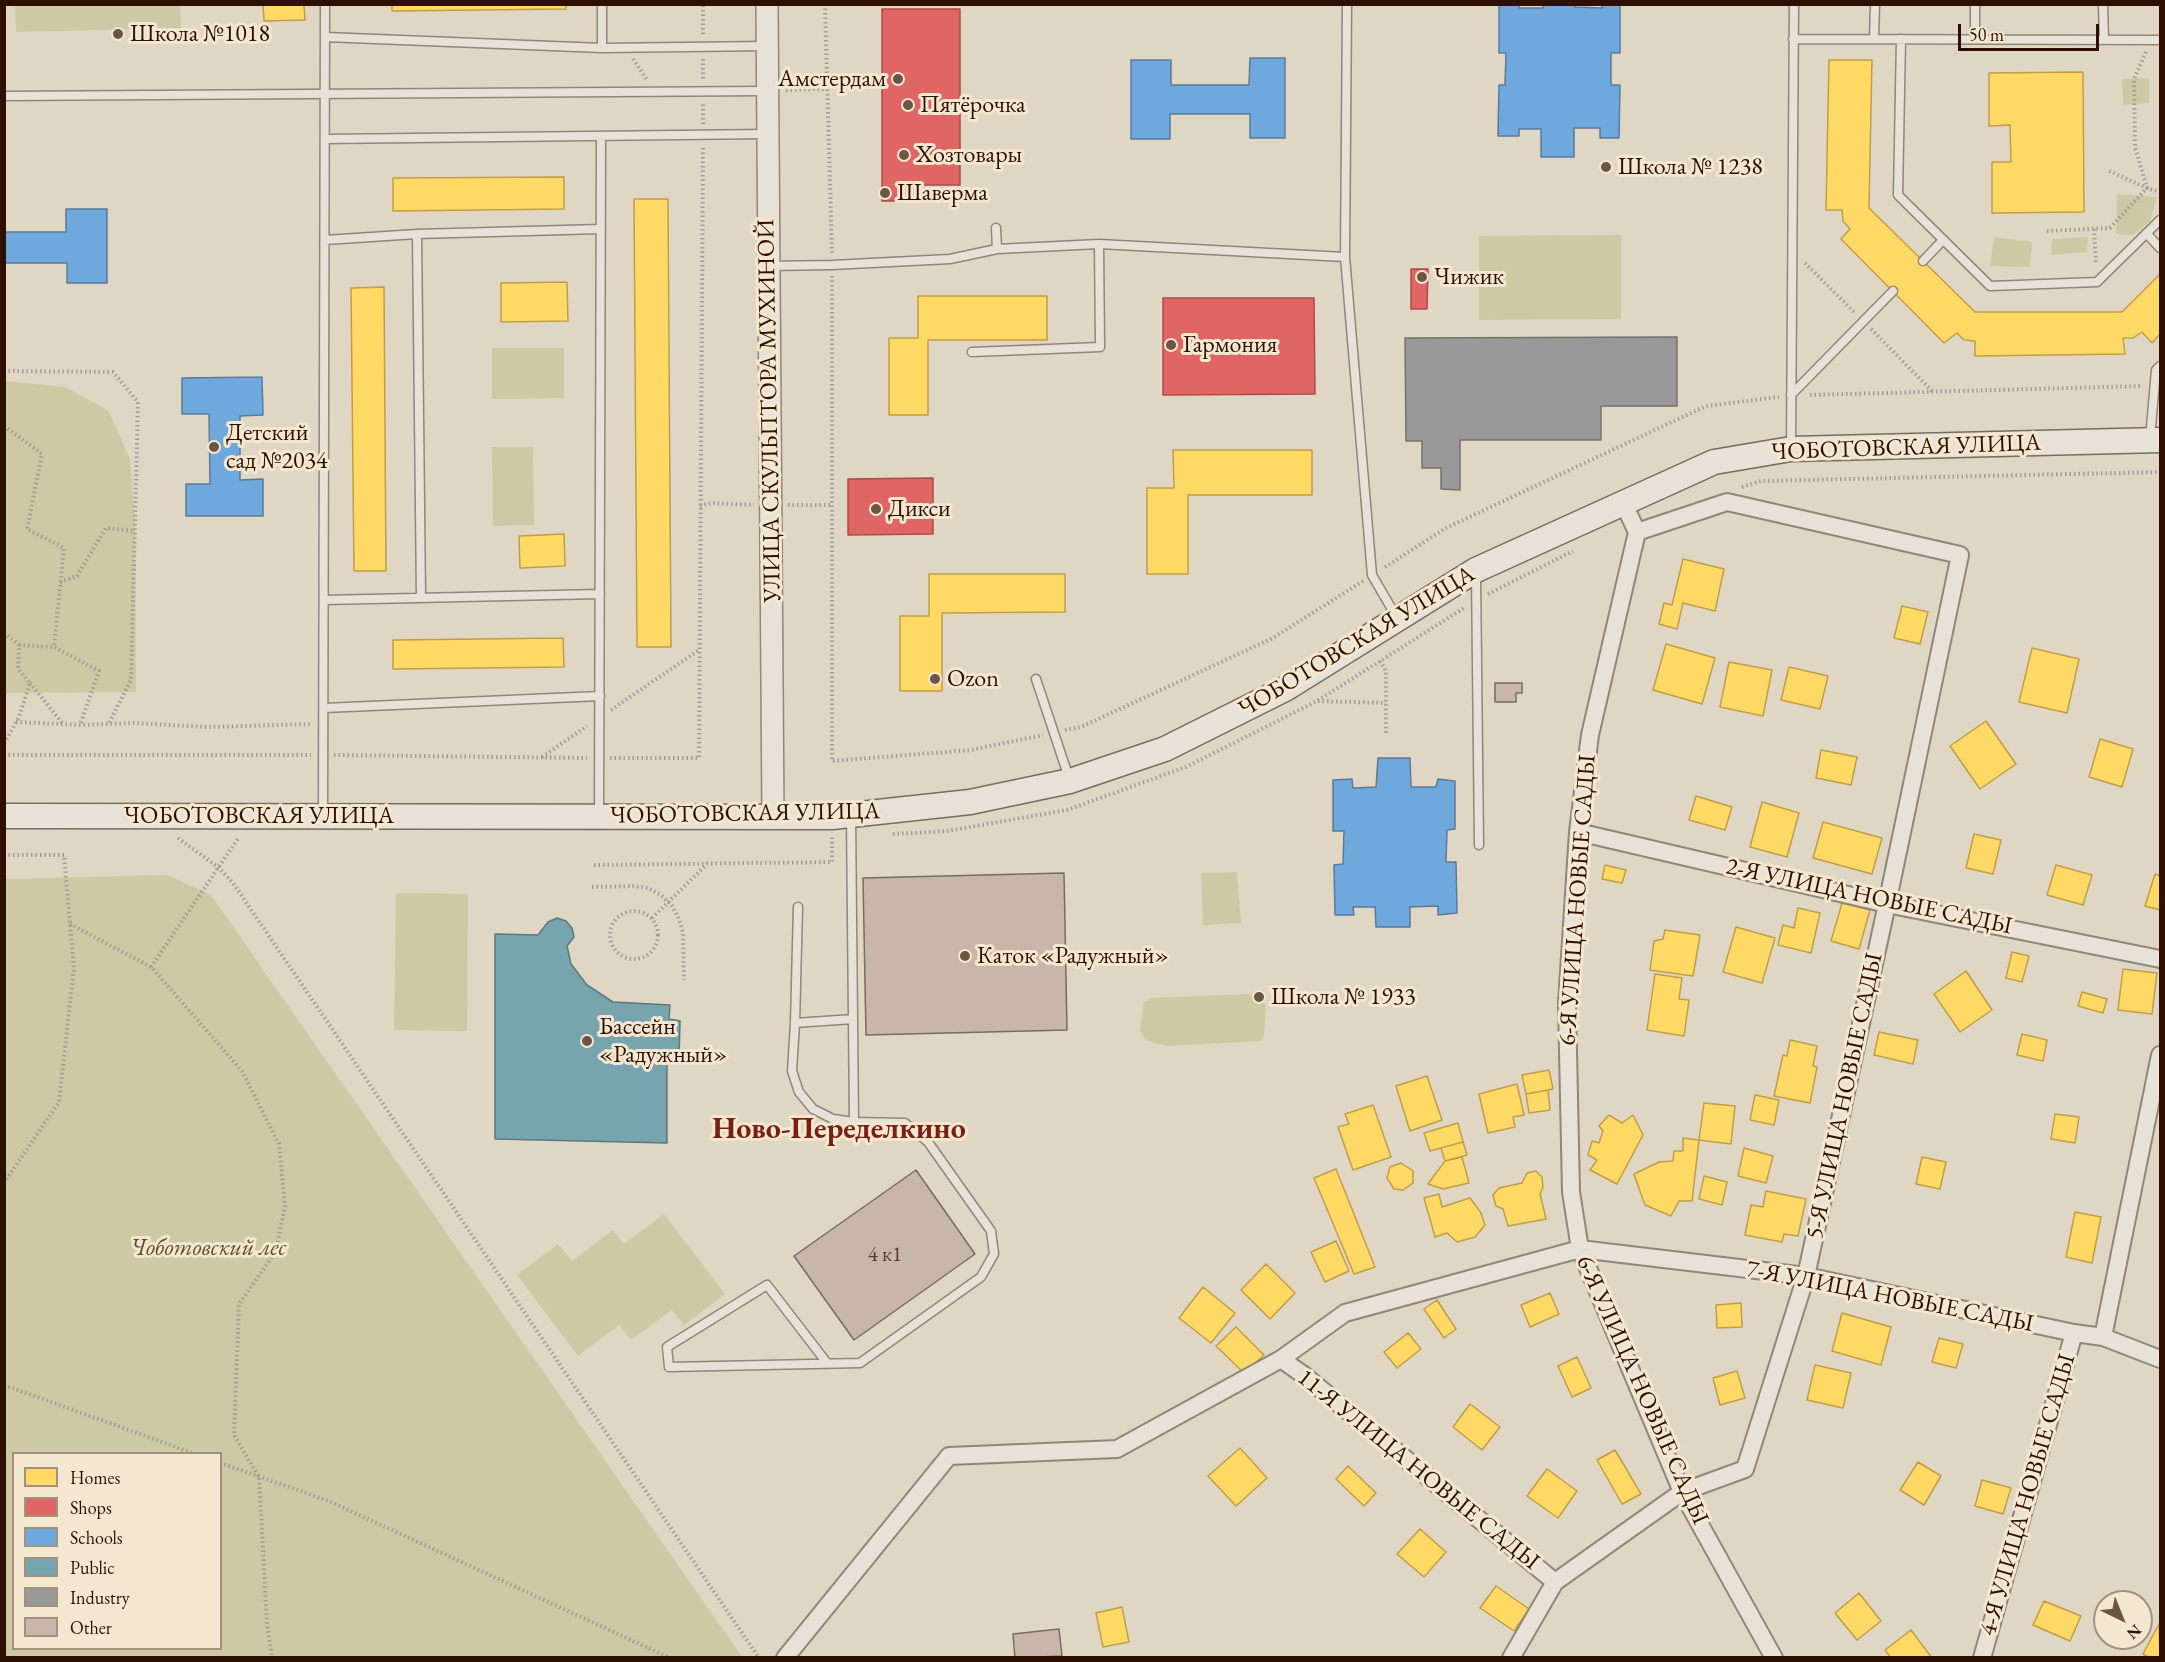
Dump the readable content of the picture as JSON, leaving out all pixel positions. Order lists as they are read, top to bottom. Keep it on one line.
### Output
{"streets":{"main road":["ЧОБОТОВСКАЯ УЛИЦА"],"street":["УЛИЦА СКУЛЬПТОРА МУХИНОЙ","2-Я УЛИЦА НОВЫЕ САДЫ","6-Я УЛИЦА НОВЫЕ САДЫ","5-Я УЛИЦА НОВЫЕ САДЫ","7-Я УЛИЦА НОВЫЕ САДЫ","11-Я УЛИЦА НОВЫЕ САДЫ","4-Я УЛИЦА НОВЫЕ САДЫ"]},"crossings":[["УЛИЦА СКУЛЬПТОРА МУХИНОЙ","ЧОБОТОВСКАЯ УЛИЦА"],["2-Я УЛИЦА НОВЫЕ САДЫ","6-Я УЛИЦА НОВЫЕ САДЫ"],["2-Я УЛИЦА НОВЫЕ САДЫ","5-Я УЛИЦА НОВЫЕ САДЫ"],["6-Я УЛИЦА НОВЫЕ САДЫ","5-Я УЛИЦА НОВЫЕ САДЫ"],["6-Я УЛИЦА НОВЫЕ САДЫ","7-Я УЛИЦА НОВЫЕ САДЫ"],["5-Я УЛИЦА НОВЫЕ САДЫ","7-Я УЛИЦА НОВЫЕ САДЫ"],["5-Я УЛИЦА НОВЫЕ САДЫ","11-Я УЛИЦА НОВЫЕ САДЫ"],["7-Я УЛИЦА НОВЫЕ САДЫ","11-Я УЛИЦА НОВЫЕ САДЫ"],["7-Я УЛИЦА НОВЫЕ САДЫ","4-Я УЛИЦА НОВЫЕ САДЫ"]],"districts":["Ново-Переделкино"],"parks":["Чоботовский лес"],"places":["Школа №1018","Амстердам","Пятёрочка","Хозтовары","Школа № 1238","Шаверма","Чижик","Гармония","Детский сад №2034","Дикси","Ozon","Каток «Радужный»","Школа № 1933","Бассейн «Радужный»"],"house_numbers":["4 к1"],"legend":["Homes","Shops","Schools","Public","Industry","Other"],"scale_bar":"50 m","north":"bottom right"}
